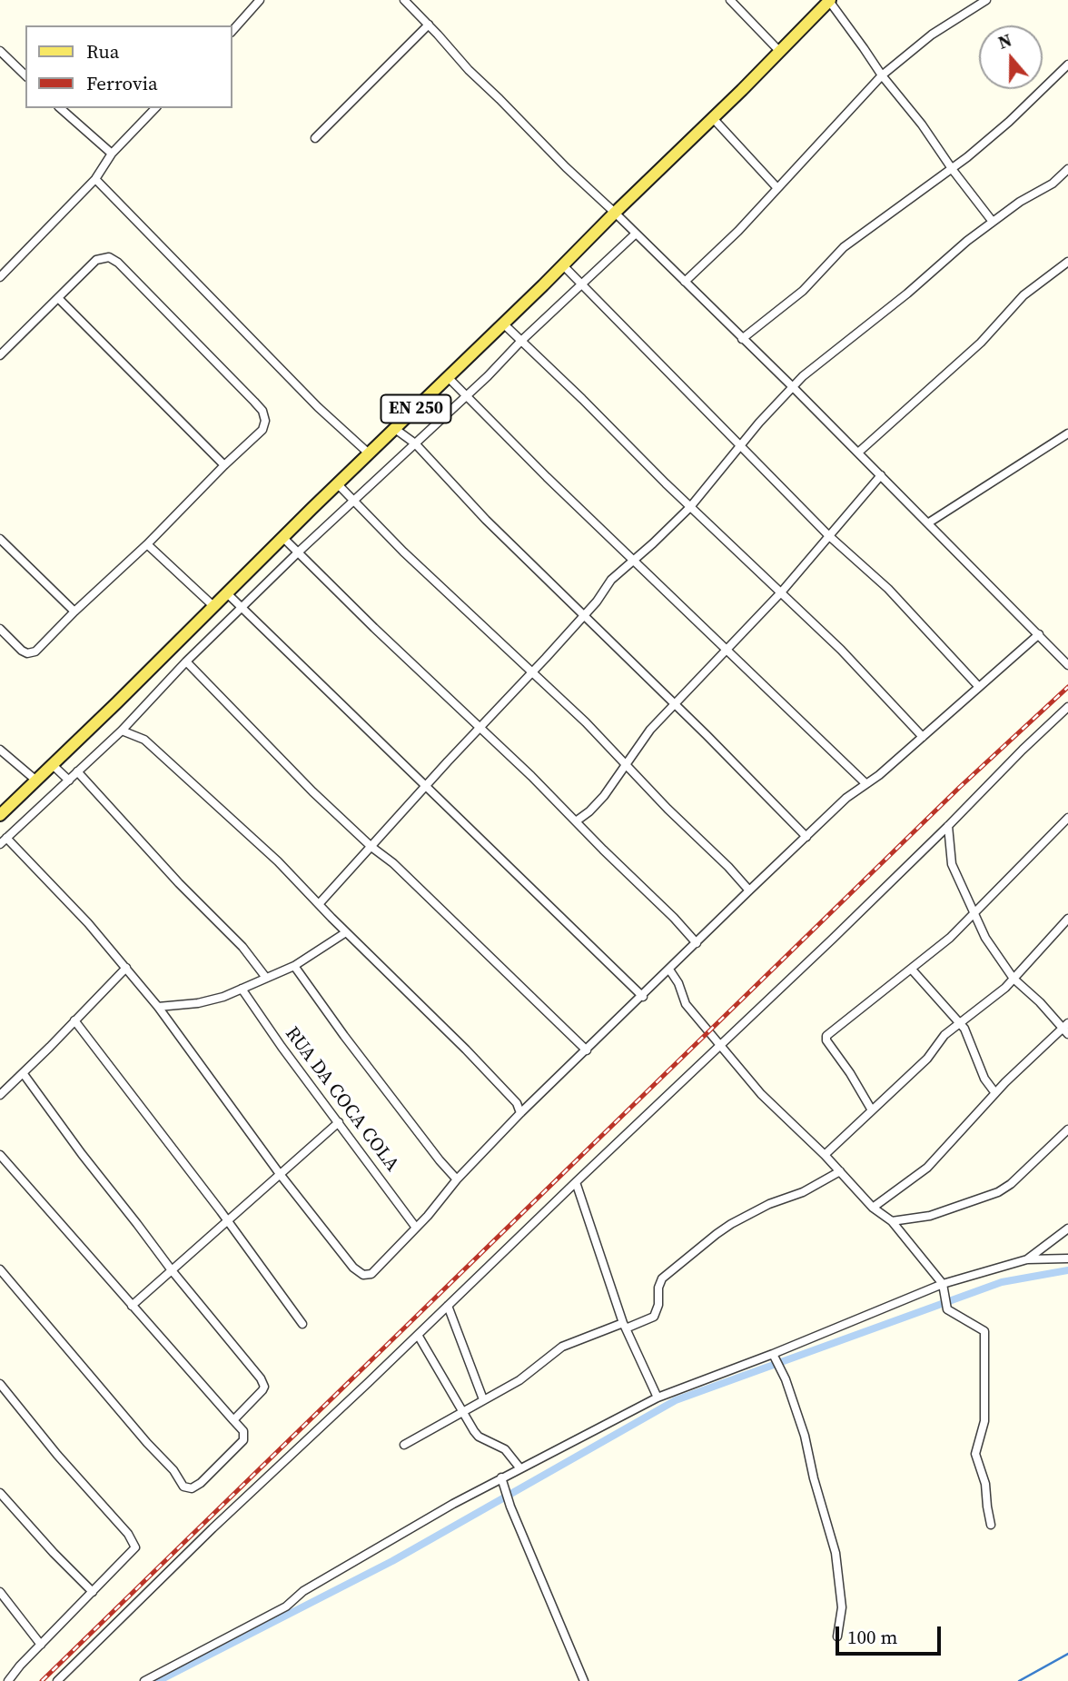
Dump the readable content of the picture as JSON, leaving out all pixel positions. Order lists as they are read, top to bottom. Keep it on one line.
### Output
{"streets":{"main road":["EN 250"],"street":["RUA DA COCA COLA"]},"legend":["Rua","Ferrovia"],"scale_bar":"100 m","north":"top"}
